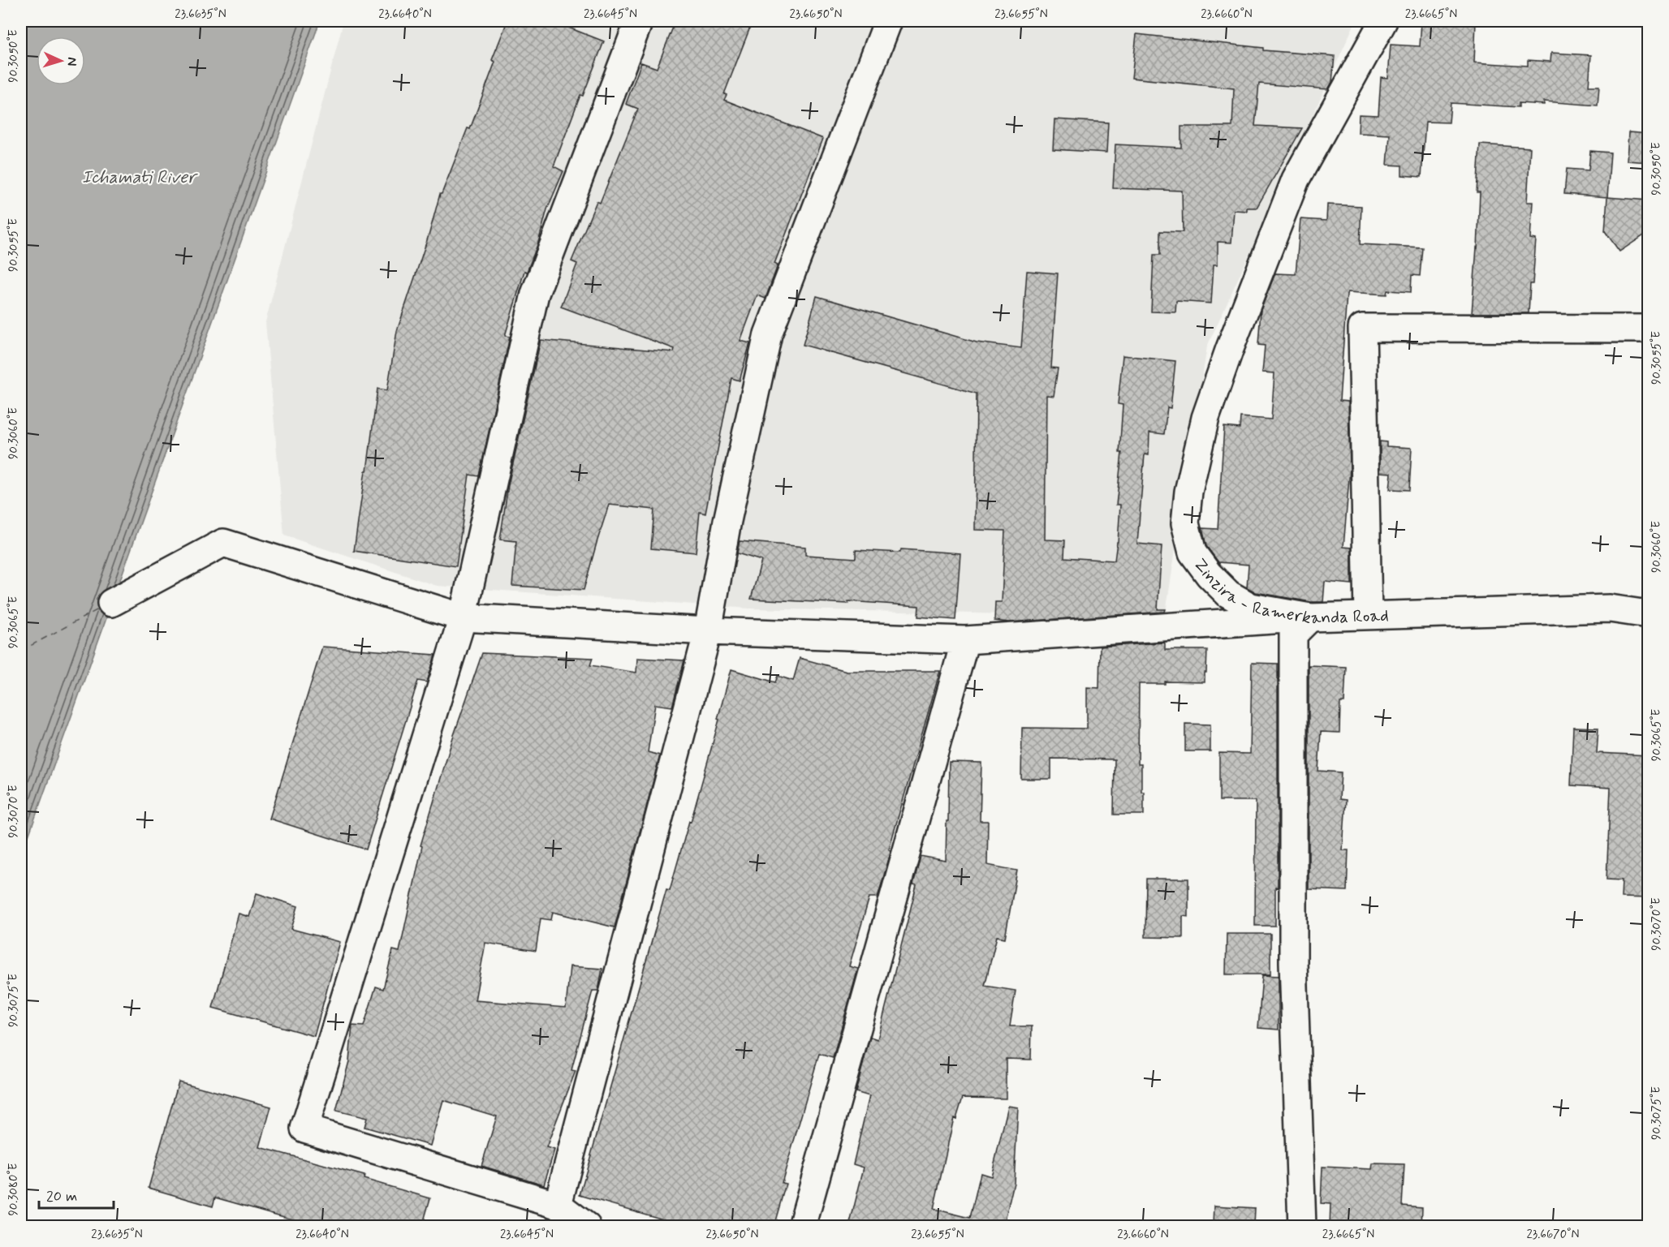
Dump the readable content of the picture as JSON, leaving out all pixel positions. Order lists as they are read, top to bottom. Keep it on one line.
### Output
{"streets":{"street":["Zinzira - Ramerkanda Road"]},"water":["Ichamati River"],"scale_bar":"20 m","north":"right","coordinates":["23.6635°N","23.6640°N","23.6645°N","23.6650°N","23.6655°N","23.6660°N","23.6665°N","90.3050°E","90.3055°E","90.3060°E","90.3065°E","90.3070°E","90.3075°E","90.3080°E","23.6670°N"]}
